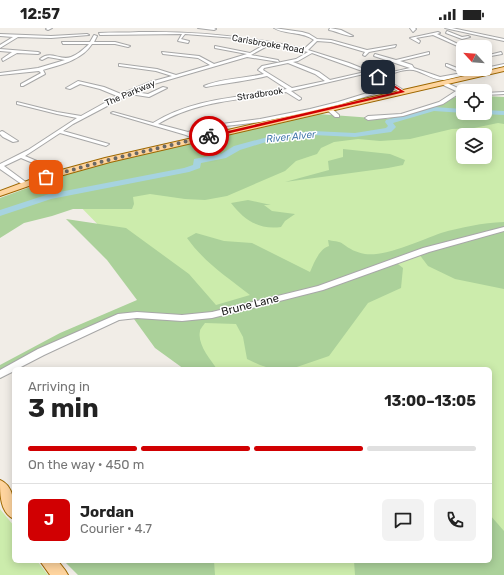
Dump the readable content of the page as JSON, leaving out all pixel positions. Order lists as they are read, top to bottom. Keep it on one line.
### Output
{"streets":{"street":["Carisbrooke Road","The Parkway","Stradbrook","Brune Lane"]},"crossings":[["Carisbrooke Road","The Parkway"],["Carisbrooke Road","Stradbrook"]],"water":["River Alver"],"north":"top left","page":{"status":"12:57","heading":["3 min","Arriving in","13:00–13:05"],"panel":["Jordan","Courier · 4.7"],"bar":"On the way · 450 m","round":"J"}}
